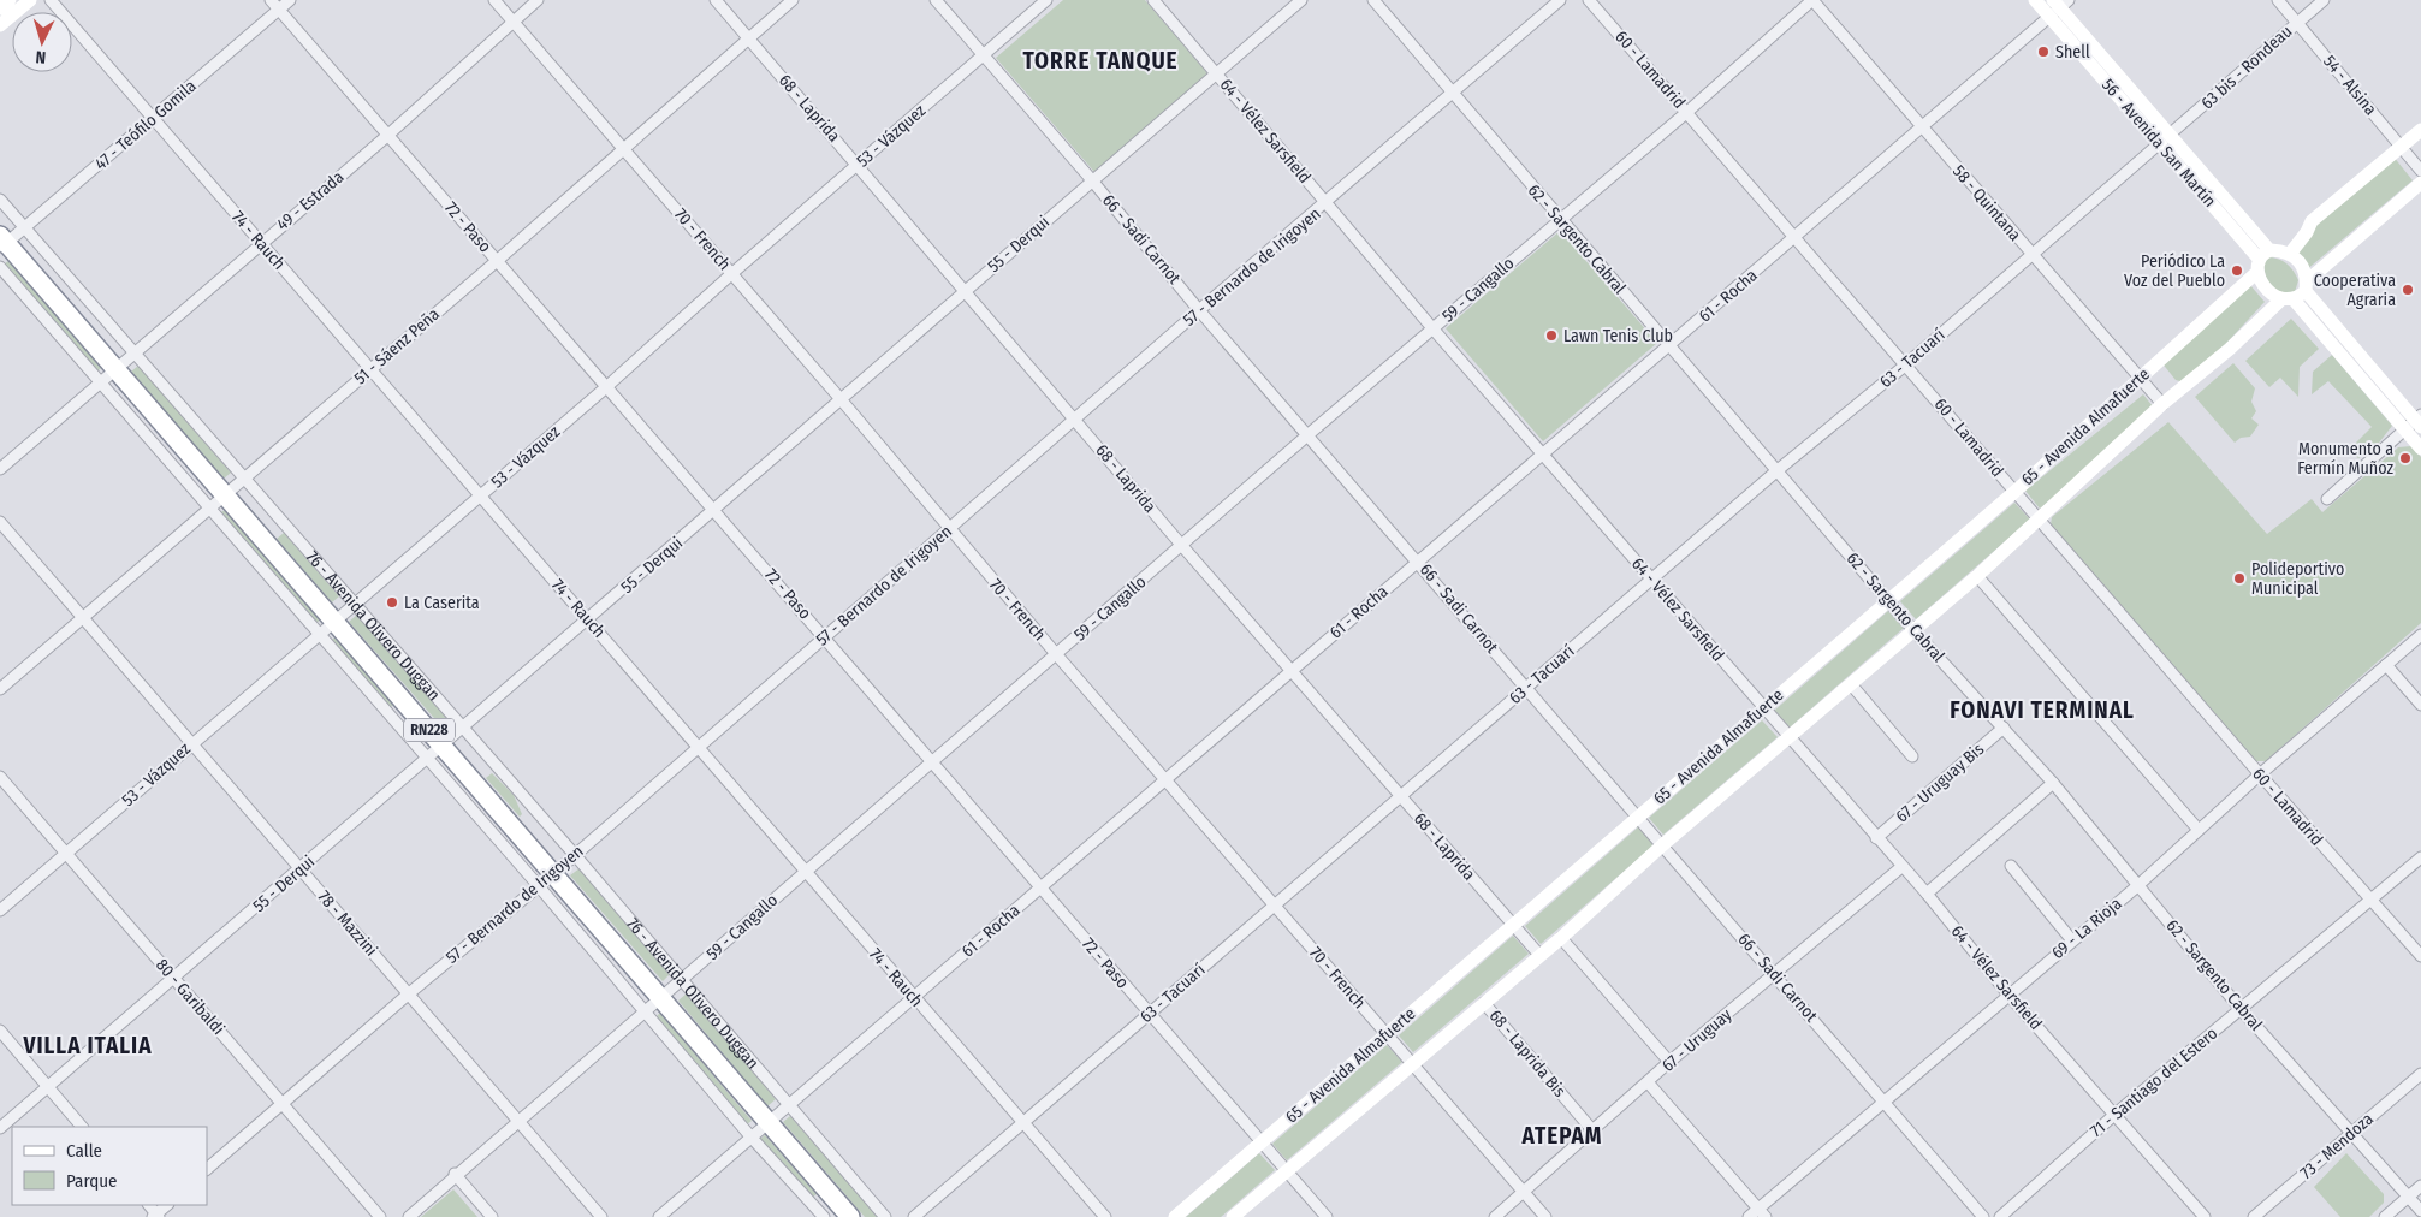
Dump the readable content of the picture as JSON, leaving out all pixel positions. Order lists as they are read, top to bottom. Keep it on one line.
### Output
{"streets":{"highway":["76 - Avenida Olivero Duggan","RN228"],"main road":["56 - Avenida San Martín","65 - Avenida Almafuerte"],"street":["63 bis - Rondeau","60 - Lamadrid","54 - Alsina","68 - Laprida","47 - Teófilo Gomila","64 - Vélez Sarsfield","53 - Vázquez","49 - Estrada","58 - Quintana","72 - Paso","70 - French","66 - Sadi Carnot","62 - Sargento Cabral","74 - Rauch","55 - Derqui","57 - Bernardo de Irigoyen","59 - Cangallo","61 - Rocha","51 - Sáenz Peña","63 - Tacuarí","67 - Uruguay Bis","78 - Mazzini","69 - La Rioja","80 - Garibaldi","67 - Uruguay","68 - Laprida Bis","71 - Santiago del Estero","73 - Mendoza"]},"crossings":[["63 bis - Rondeau","54 - Alsina"],["63 bis - Rondeau","56 - Avenida San Martín"],["63 bis - Rondeau","63 - Tacuarí"],["60 - Lamadrid","59 - Cangallo"],["60 - Lamadrid","61 - Rocha"],["60 - Lamadrid","63 - Tacuarí"],["60 - Lamadrid","65 - Avenida Almafuerte"],["60 - Lamadrid","69 - La Rioja"],["60 - Lamadrid","71 - Santiago del Estero"],["68 - Laprida","53 - Vázquez"],["68 - Laprida","55 - Derqui"],["68 - Laprida","57 - Bernardo de Irigoyen"],["68 - Laprida","59 - Cangallo"],["68 - Laprida","61 - Rocha"],["68 - Laprida","51 - Sáenz Peña"],["68 - Laprida","63 - Tacuarí"],["68 - Laprida","65 - Avenida Almafuerte"],["47 - Teófilo Gomila","72 - Paso"],["47 - Teófilo Gomila","74 - Rauch"],["47 - Teófilo Gomila","76 - Avenida Olivero Duggan"],["64 - Vélez Sarsfield","55 - Derqui"],["64 - Vélez Sarsfield","57 - Bernardo de Irigoyen"],["64 - Vélez Sarsfield","59 - Cangallo"],["64 - Vélez Sarsfield","61 - Rocha"],["64 - Vélez Sarsfield","63 - Tacuarí"],["64 - Vélez Sarsfield","65 - Avenida Almafuerte"],["64 - Vélez Sarsfield","67 - Uruguay Bis"],["64 - Vélez Sarsfield","69 - La Rioja"],["64 - Vélez Sarsfield","67 - Uruguay"],["64 - Vélez Sarsfield","71 - Santiago del Estero"],["53 - Vázquez","72 - Paso"],["53 - Vázquez","70 - French"],["53 - Vázquez","66 - Sadi Carnot"],["53 - Vázquez","74 - Rauch"],["53 - Vázquez","76 - Avenida Olivero Duggan"],["53 - Vázquez","78 - Mazzini"],["53 - Vázquez","80 - Garibaldi"],["56 - Avenida San Martín","61 - Rocha"],["56 - Avenida San Martín","63 - Tacuarí"],["56 - Avenida San Martín","65 - Avenida Almafuerte"],["49 - Estrada","72 - Paso"],["49 - Estrada","70 - French"],["49 - Estrada","74 - Rauch"],["49 - Estrada","76 - Avenida Olivero Duggan"],["58 - Quintana","59 - Cangallo"],["58 - Quintana","61 - Rocha"],["58 - Quintana","63 - Tacuarí"],["58 - Quintana","65 - Avenida Almafuerte"],["72 - Paso","55 - Derqui"],["72 - Paso","57 - Bernardo de Irigoyen"],["72 - Paso","59 - Cangallo"],["72 - Paso","61 - Rocha"],["72 - Paso","51 - Sáenz Peña"],["72 - Paso","63 - Tacuarí"],["72 - Paso","65 - Avenida Almafuerte"],["70 - French","55 - Derqui"],["70 - French","57 - Bernardo de Irigoyen"],["70 - French","59 - Cangallo"],["70 - French","61 - Rocha"],["70 - French","51 - Sáenz Peña"],["70 - French","63 - Tacuarí"],["70 - French","65 - Avenida Almafuerte"],["70 - French","67 - Uruguay"],["66 - Sadi Carnot","55 - Derqui"],["66 - Sadi Carnot","57 - Bernardo de Irigoyen"],["66 - Sadi Carnot","59 - Cangallo"],["66 - Sadi Carnot","61 - Rocha"],["66 - Sadi Carnot","63 - Tacuarí"],["66 - Sadi Carnot","65 - Avenida Almafuerte"],["66 - Sadi Carnot","69 - La Rioja"],["66 - Sadi Carnot","67 - Uruguay"],["62 - Sargento Cabral","57 - Bernardo de Irigoyen"],["62 - Sargento Cabral","59 - Cangallo"],["62 - Sargento Cabral","61 - Rocha"],["62 - Sargento Cabral","63 - Tacuarí"],["62 - Sargento Cabral","65 - Avenida Almafuerte"],["62 - Sargento Cabral","67 - Uruguay Bis"],["62 - Sargento Cabral","69 - La Rioja"],["62 - Sargento Cabral","71 - Santiago del Estero"],["62 - Sargento Cabral","73 - Mendoza"],["74 - Rauch","55 - Derqui"],["74 - Rauch","57 - Bernardo de Irigoyen"],["74 - Rauch","59 - Cangallo"],["74 - Rauch","61 - Rocha"],["74 - Rauch","51 - Sáenz Peña"],["74 - Rauch","63 - Tacuarí"],["55 - Derqui","76 - Avenida Olivero Duggan"],["55 - Derqui","78 - Mazzini"],["55 - Derqui","80 - Garibaldi"],["57 - Bernardo de Irigoyen","76 - Avenida Olivero Duggan"],["57 - Bernardo de Irigoyen","78 - Mazzini"],["57 - Bernardo de Irigoyen","80 - Garibaldi"],["59 - Cangallo","76 - Avenida Olivero Duggan"],["59 - Cangallo","78 - Mazzini"],["61 - Rocha","76 - Avenida Olivero Duggan"],["51 - Sáenz Peña","76 - Avenida Olivero Duggan"],["51 - Sáenz Peña","78 - Mazzini"],["65 - Avenida Almafuerte","68 - Laprida Bis"],["67 - Uruguay","68 - Laprida Bis"]],"districts":["TORRE TANQUE","FONAVI TERMINAL","VILLA ITALIA","ATEPAM"],"places":["Shell","Periódico La Voz del Pueblo","Cooperativa Agraria","Lawn Tenis Club","Monumento a Fermín Muñoz","Polideportivo Municipal","La Caserita"],"legend":["Calle","Parque"],"north":"bottom"}
